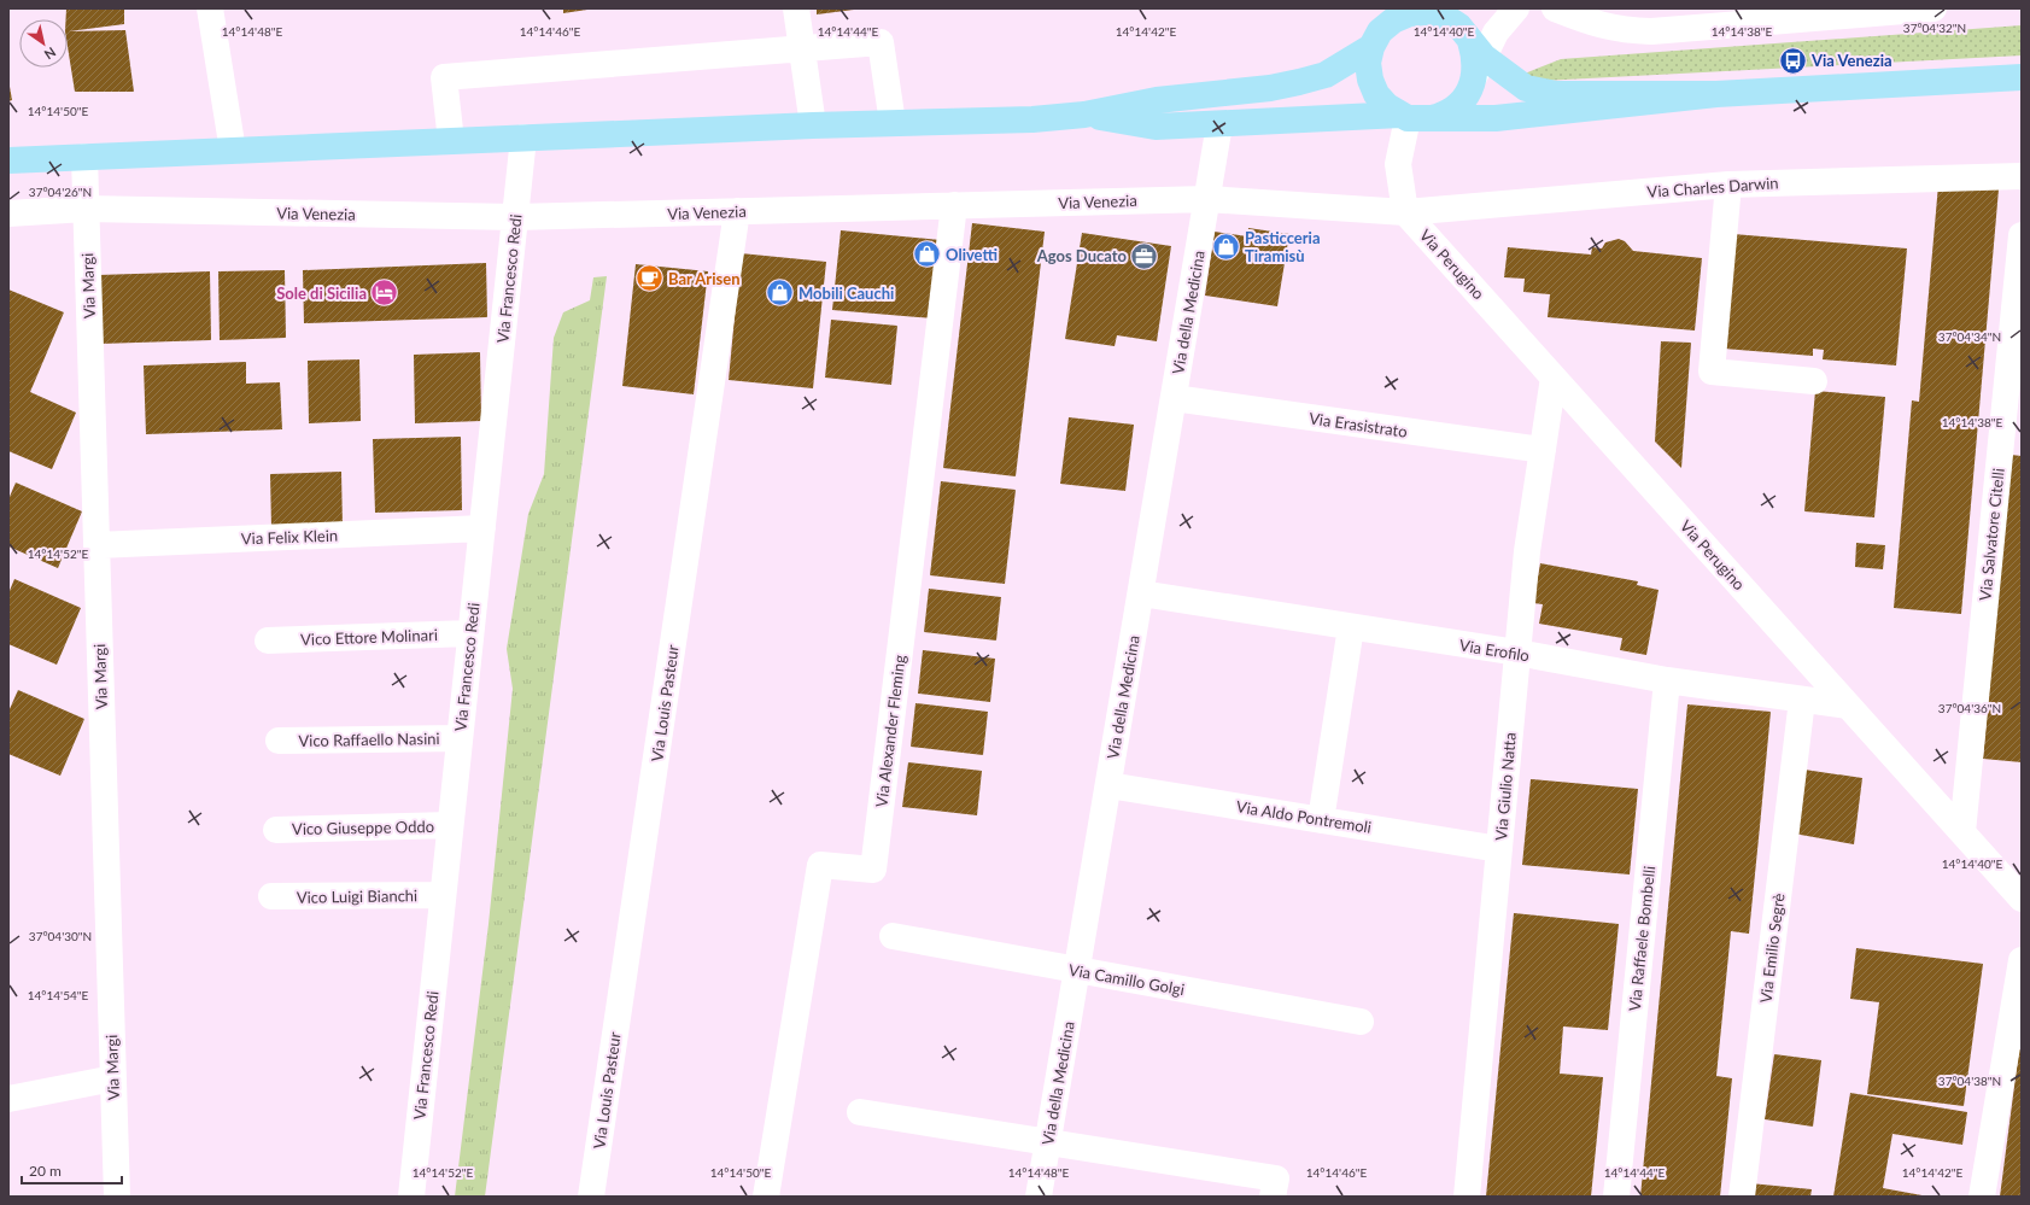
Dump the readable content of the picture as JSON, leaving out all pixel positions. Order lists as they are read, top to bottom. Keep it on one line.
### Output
{"streets":{"street":["Via Charles Darwin","Via Venezia","Via Perugino","Via Francesco Redi","Via Margi","Via della Medicina","Via Erasistrato","Via Salvatore Citelli","Via Felix Klein","Vico Ettore Molinari","Via Erofilo","Via Louis Pasteur","Via Alexander Fleming","Vico Raffaello Nasini","Via Giulio Natta","Via Aldo Pontremoli","Vico Giuseppe Oddo","Vico Luigi Bianchi","Via Raffaele Bombelli","Via Emilio Segrè","Via Camillo Golgi"]},"crossings":[["Via Charles Darwin","Via Venezia"],["Via Charles Darwin","Via Perugino"],["Via Venezia","Via Perugino"],["Via Venezia","Via Francesco Redi"],["Via Venezia","Via Margi"],["Via Venezia","Via della Medicina"],["Via Venezia","Via Louis Pasteur"],["Via Venezia","Via Alexander Fleming"],["Via Perugino","Via Salvatore Citelli"],["Via Perugino","Via Erofilo"],["Via Perugino","Via Giulio Natta"],["Via Francesco Redi","Via Felix Klein"],["Via Francesco Redi","Vico Ettore Molinari"],["Via Francesco Redi","Vico Raffaello Nasini"],["Via Francesco Redi","Vico Giuseppe Oddo"],["Via Francesco Redi","Vico Luigi Bianchi"],["Via Margi","Via Felix Klein"],["Via della Medicina","Via Erasistrato"],["Via della Medicina","Via Erofilo"],["Via della Medicina","Via Aldo Pontremoli"],["Via della Medicina","Via Camillo Golgi"],["Via Erasistrato","Via Giulio Natta"],["Via Erofilo","Via Giulio Natta"],["Via Erofilo","Via Raffaele Bombelli"],["Via Erofilo","Via Emilio Segrè"],["Via Giulio Natta","Via Aldo Pontremoli"]],"places":{"bus stop":["Via Venezia"],"shop":["Pasticceria Tiramisù","Olivetti","Mobili Cauchi"],"office":["Agos Ducato"],"cafe":["Bar Arisen"],"hotel":["Sole di Sicilia"]},"scale_bar":"20 m","north":"bottom right","coordinates":["37°04'32\"N","14°14'48\"E","14°14'46\"E","14°14'44\"E","14°14'42\"E","14°14'38\"E","14°14'40\"E","14°14'50\"E","37°04'26\"N","37°04'34\"N","14°14'52\"E","37°04'36\"N","37°04'30\"N","14°14'54\"E","37°04'38\"N"]}
